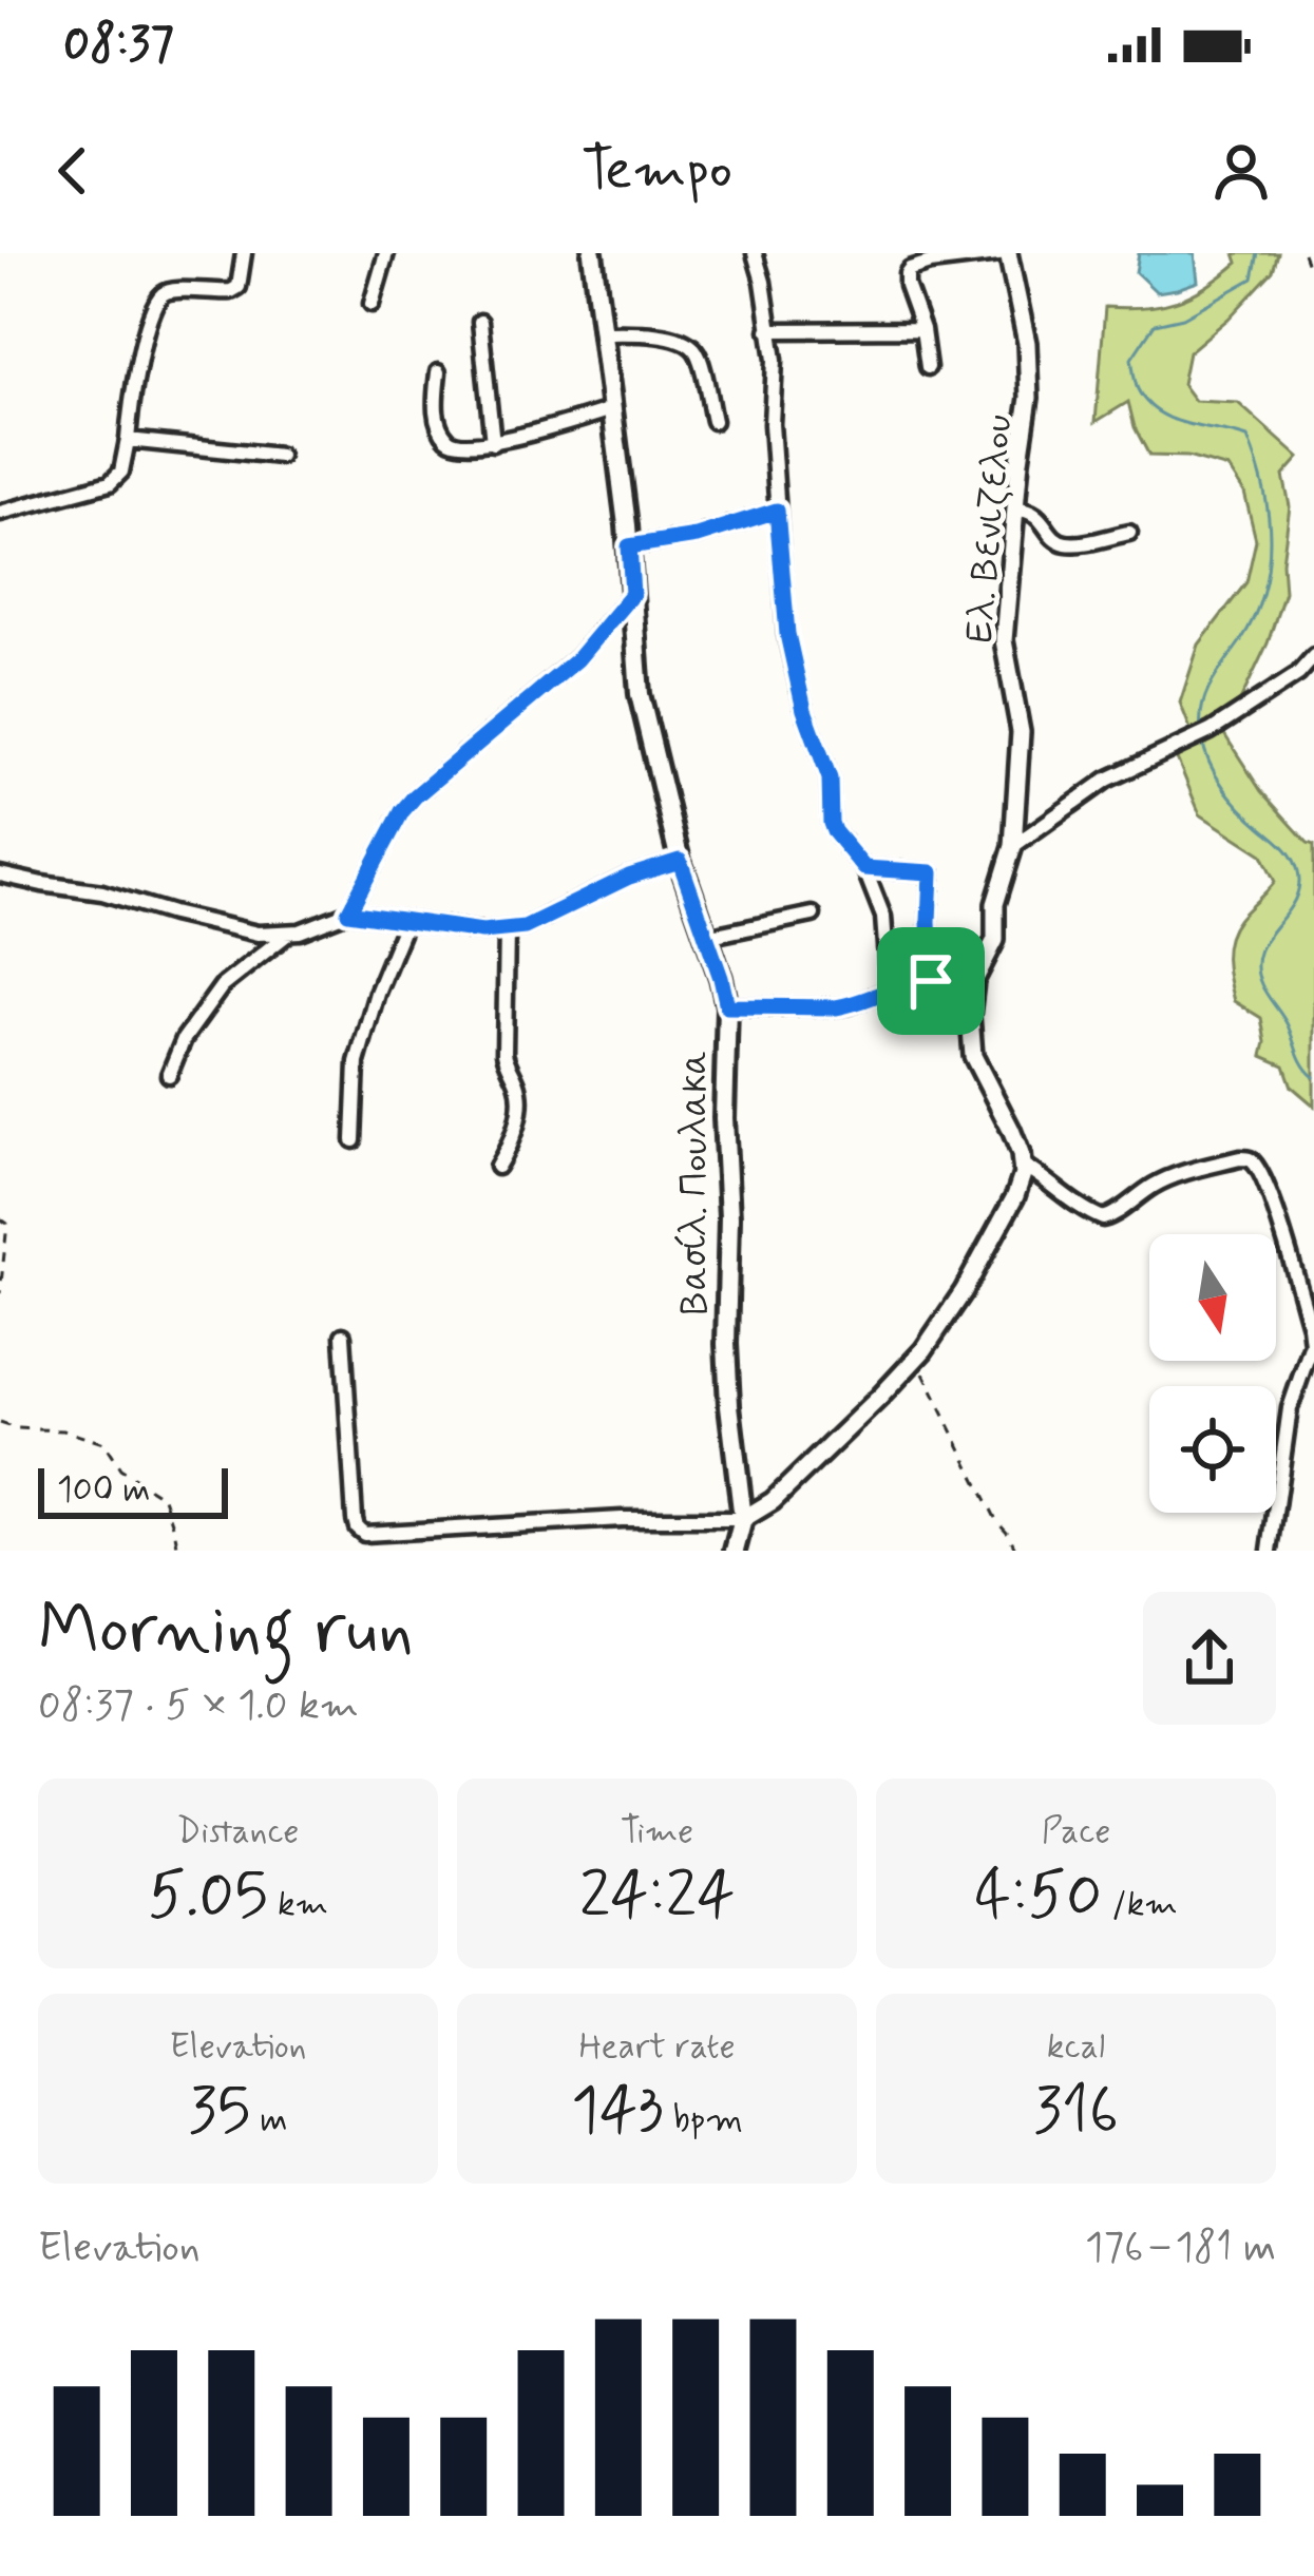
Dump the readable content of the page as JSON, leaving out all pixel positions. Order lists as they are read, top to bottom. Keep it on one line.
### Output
{"streets":{"main road":["Βασίλ. Πουλακα"],"street":["Ελ. Βενιζελου"]},"scale_bar":"100 m","north":"bottom","page":{"status":"08:37","header":"Tempo","scale":"100 m","heading":["Morning run","08:37 · 5 × 1.0 km"],"stats":[["Distance","5.05 km"],["Time","24:24"],["Pace","4:50 /km"],["Elevation","35 m"],["Heart rate","143 bpm"],["kcal","316"]],"chart":["Elevation","176–181 m"]}}
